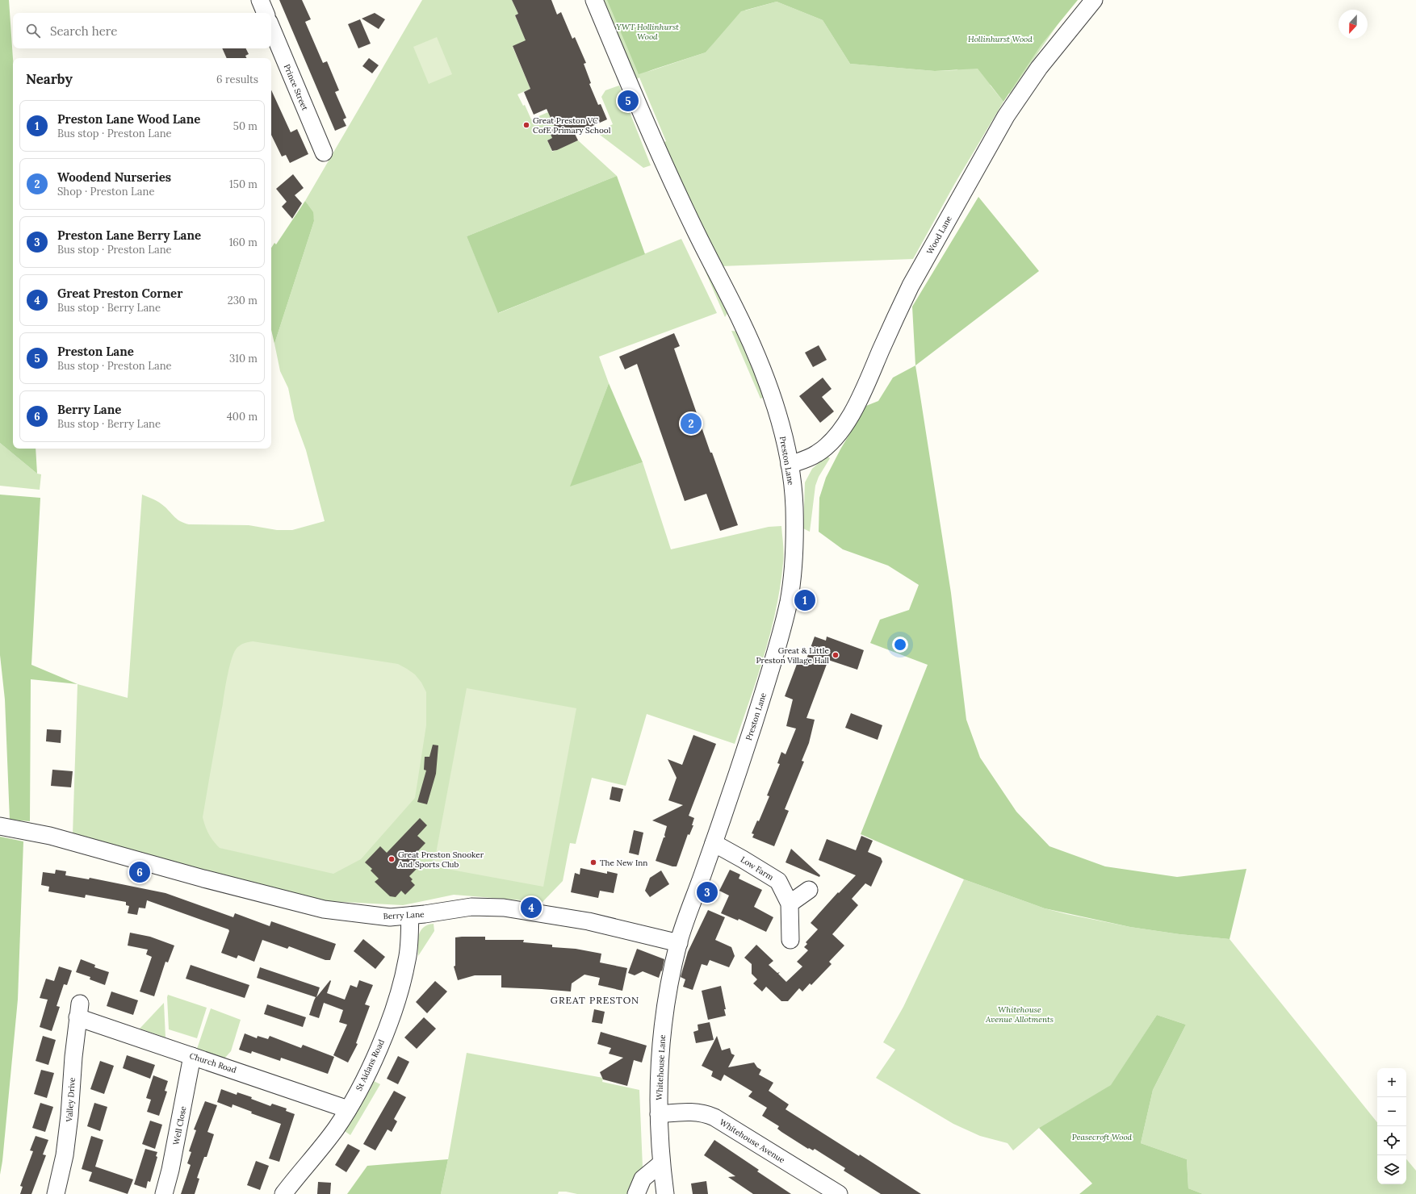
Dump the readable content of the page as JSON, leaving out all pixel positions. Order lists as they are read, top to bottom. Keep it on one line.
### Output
{"streets":{"street":["Prince Street","Wood Lane","Preston Lane","Low Farm","Berry Lane","Church Road","St Aidans Road","Whitehouse Lane","Valley Drive","Well Close","Whitehouse Avenue"]},"crossings":[["Wood Lane","Preston Lane"],["Preston Lane","Low Farm"],["Preston Lane","Berry Lane"],["Preston Lane","Whitehouse Lane"],["Berry Lane","St Aidans Road"],["Berry Lane","Whitehouse Lane"],["Church Road","St Aidans Road"],["Church Road","Valley Drive"],["Church Road","Well Close"],["Whitehouse Lane","Whitehouse Avenue"]],"districts":["GREAT PRESTON"],"parks":["YWT Hollinhurst Wood","Hollinhurst Wood","Whitehouse Avenue Allotments","Peasecroft Wood"],"places":["Great Preston VC CofE Primary School","Great & Little Preston Village Hall","Great Preston Snooker And Sports Club","The New Inn"],"north":"bottom","page":{"search":"Search here","heading":["Nearby","6 results"],"pins":["5","2","1","6","3","4"],"list":[{"mark":"1","name":"Preston Lane Wood Lane","note":"Bus stop · Preston Lane","value":"50 m"},{"mark":"2","name":"Woodend Nurseries","note":"Shop · Preston Lane","value":"150 m"},{"mark":"3","name":"Preston Lane Berry Lane","note":"Bus stop · Preston Lane","value":"160 m"},{"mark":"4","name":"Great Preston Corner","note":"Bus stop · Berry Lane","value":"230 m"},{"mark":"5","name":"Preston Lane","note":"Bus stop · Preston Lane","value":"310 m"},{"mark":"6","name":"Berry Lane","note":"Bus stop · Berry Lane","value":"400 m"}],"map_buttons":["+","−"]}}
